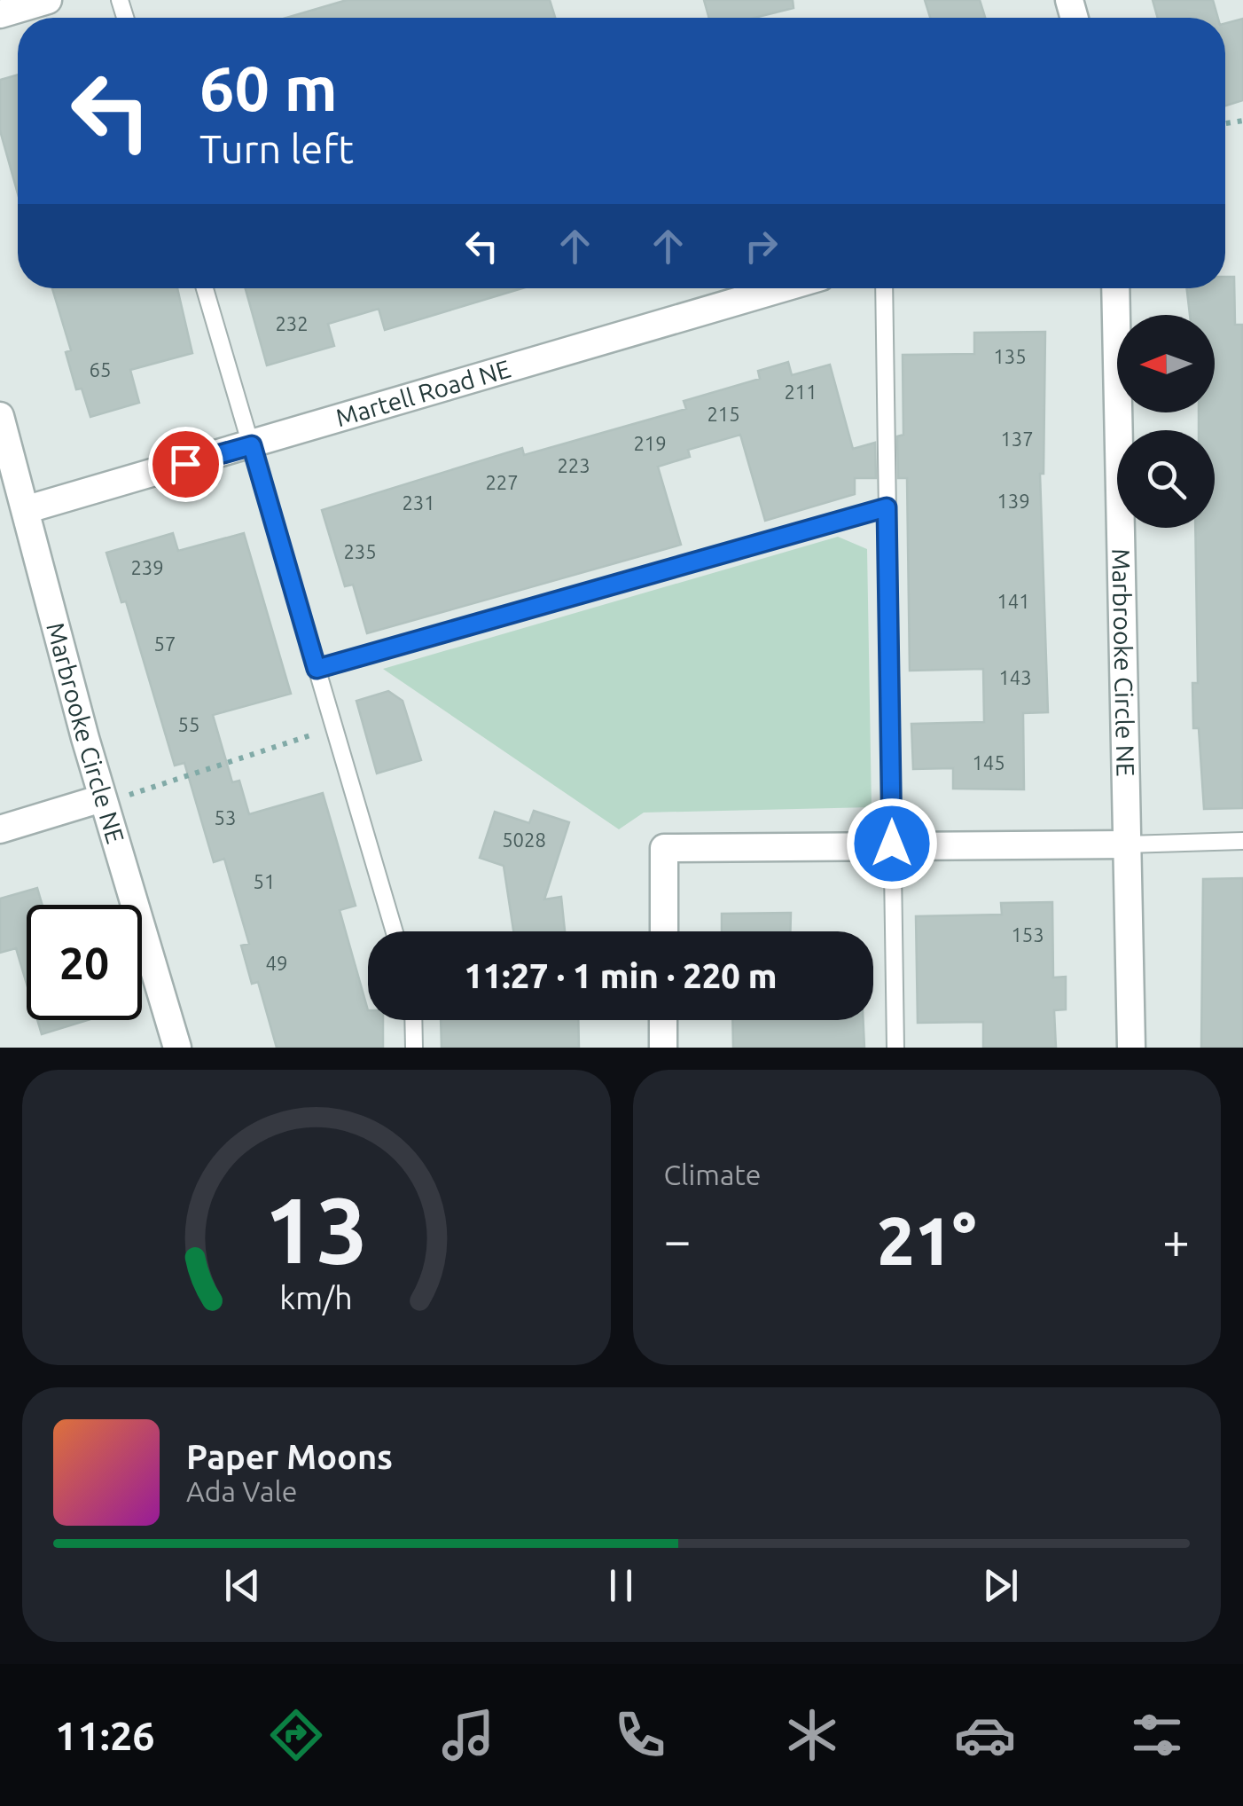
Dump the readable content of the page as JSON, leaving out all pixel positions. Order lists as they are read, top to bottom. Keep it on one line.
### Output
{"streets":{"street":["Martell Road NE","Marbrooke Circle NE"]},"crossings":[["Martell Road NE","Marbrooke Circle NE"]],"house_numbers":["232","135","65","211","215","137","219","223","227","139","231","235","239","141","57","143","55","145","53","5028","51","153","49"],"north":"left","page":{"turn":["60 m","Turn left"],"limit":"20","trip":"11:27 · 1 min · 220 m","tile":"Climate","heat":["−","21°","+"],"song":["Paper Moons","Ada Vale"],"tabs":"11:26","gauge":["13","km/h"]}}
